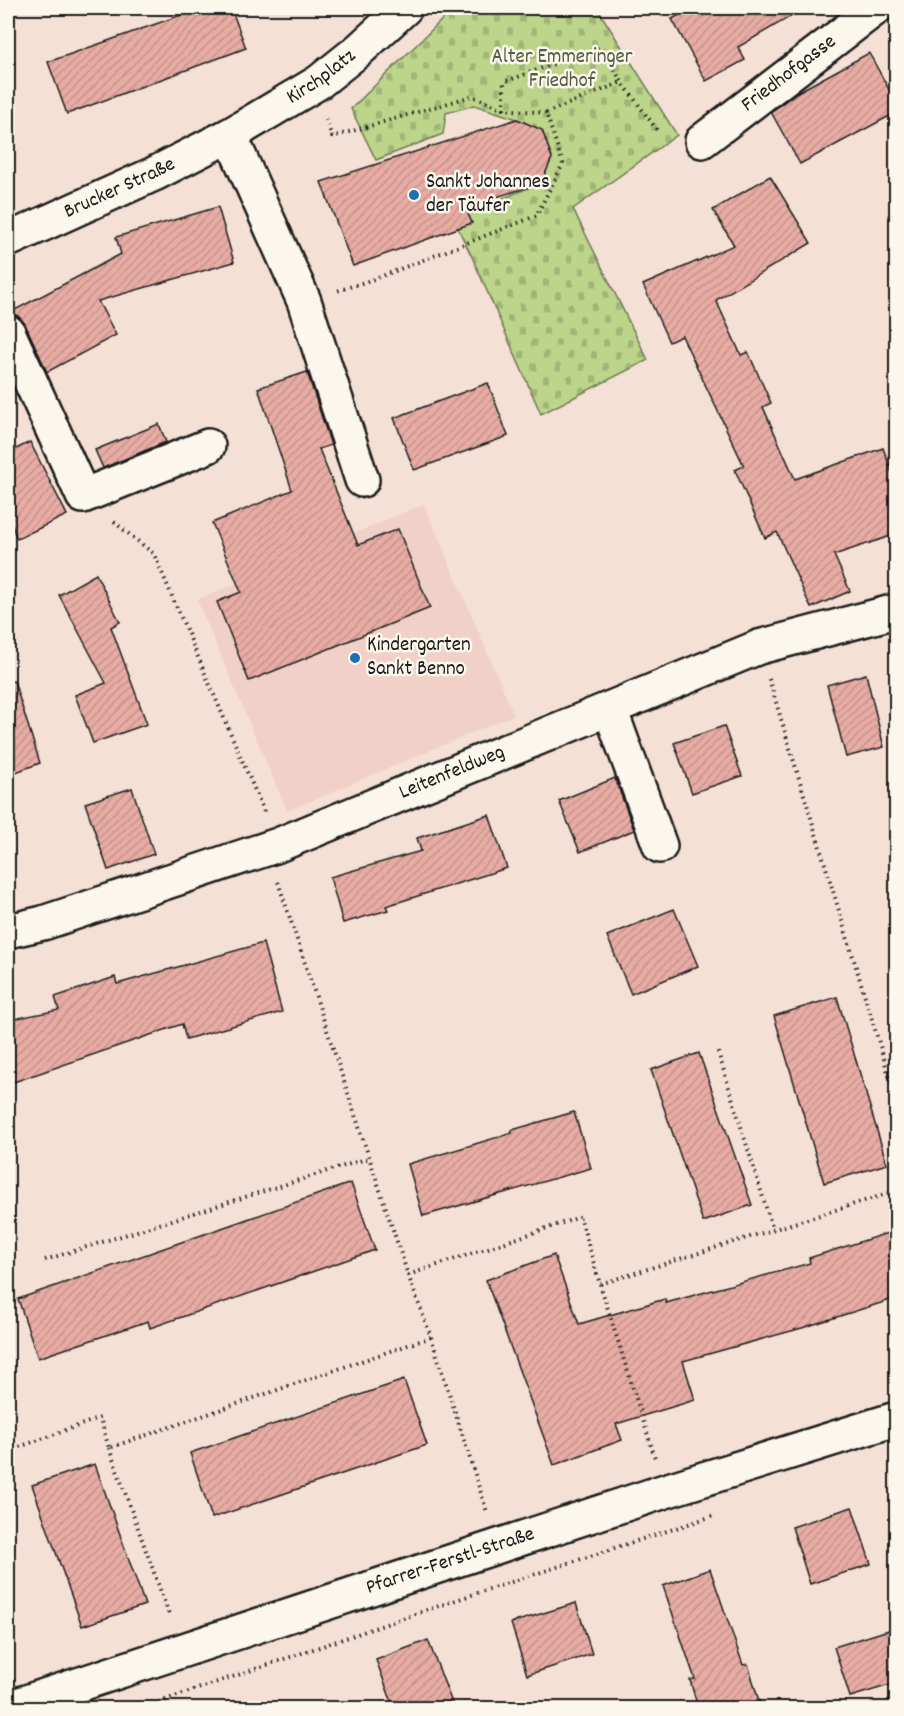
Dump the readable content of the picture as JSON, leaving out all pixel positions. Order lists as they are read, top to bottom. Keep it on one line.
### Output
{"streets":{"street":["Friedhofgasse","Kirchplatz","Brucker Straße","Leitenfeldweg","Pfarrer-Ferstl-Straße"]},"crossings":[["Kirchplatz","Brucker Straße"]],"parks":["Alter Emmeringer Friedhof"],"places":["Sankt Johannes der Täufer","Kindergarten Sankt Benno"]}
